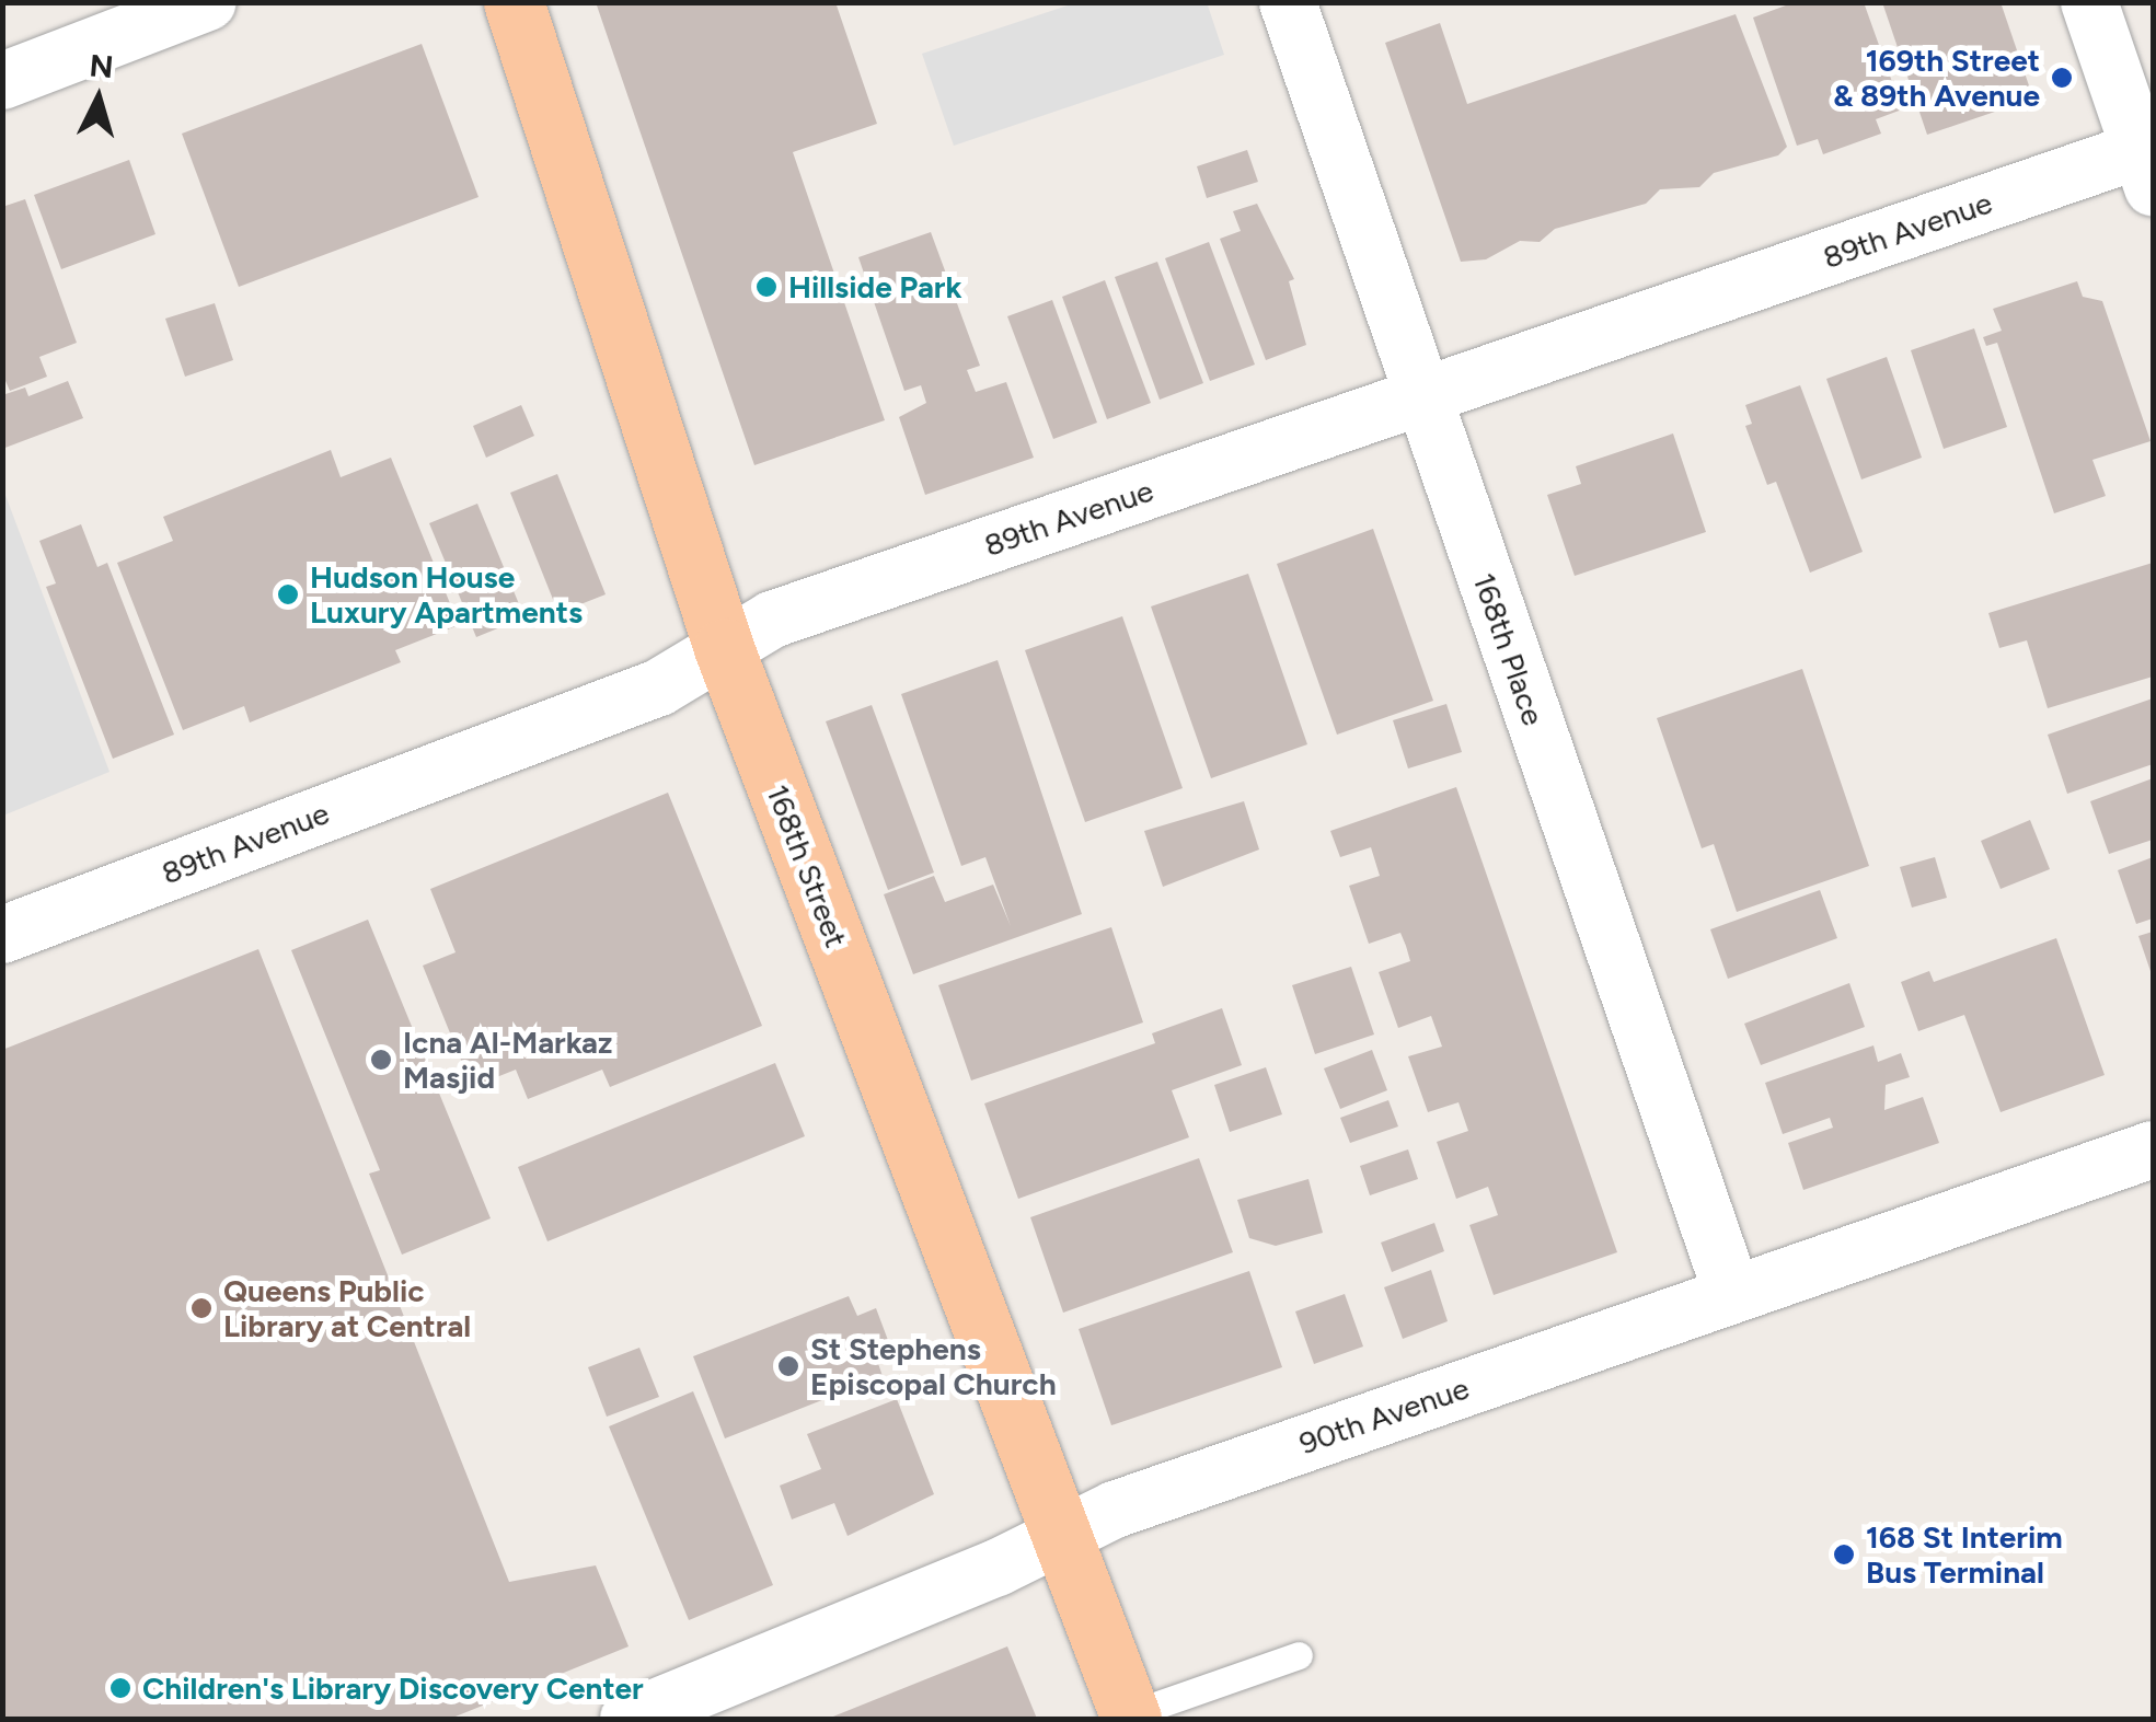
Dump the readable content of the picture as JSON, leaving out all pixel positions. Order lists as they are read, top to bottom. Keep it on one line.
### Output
{"streets":{"main road":["168th Street"],"street":["89th Avenue","168th Place","90th Avenue"]},"crossings":[["89th Avenue","168th Place"],["89th Avenue","168th Street"],["168th Place","90th Avenue"],["168th Street","90th Avenue"]],"places":["169th Street & 89th Avenue","Hillside Park","Hudson House Luxury Apartments","Icna Al-Markaz Masjid","Queens Public Library at Central","St Stephens Episcopal Church","168 St Interim Bus Terminal","Children's Library Discovery Center"],"north":"top"}
